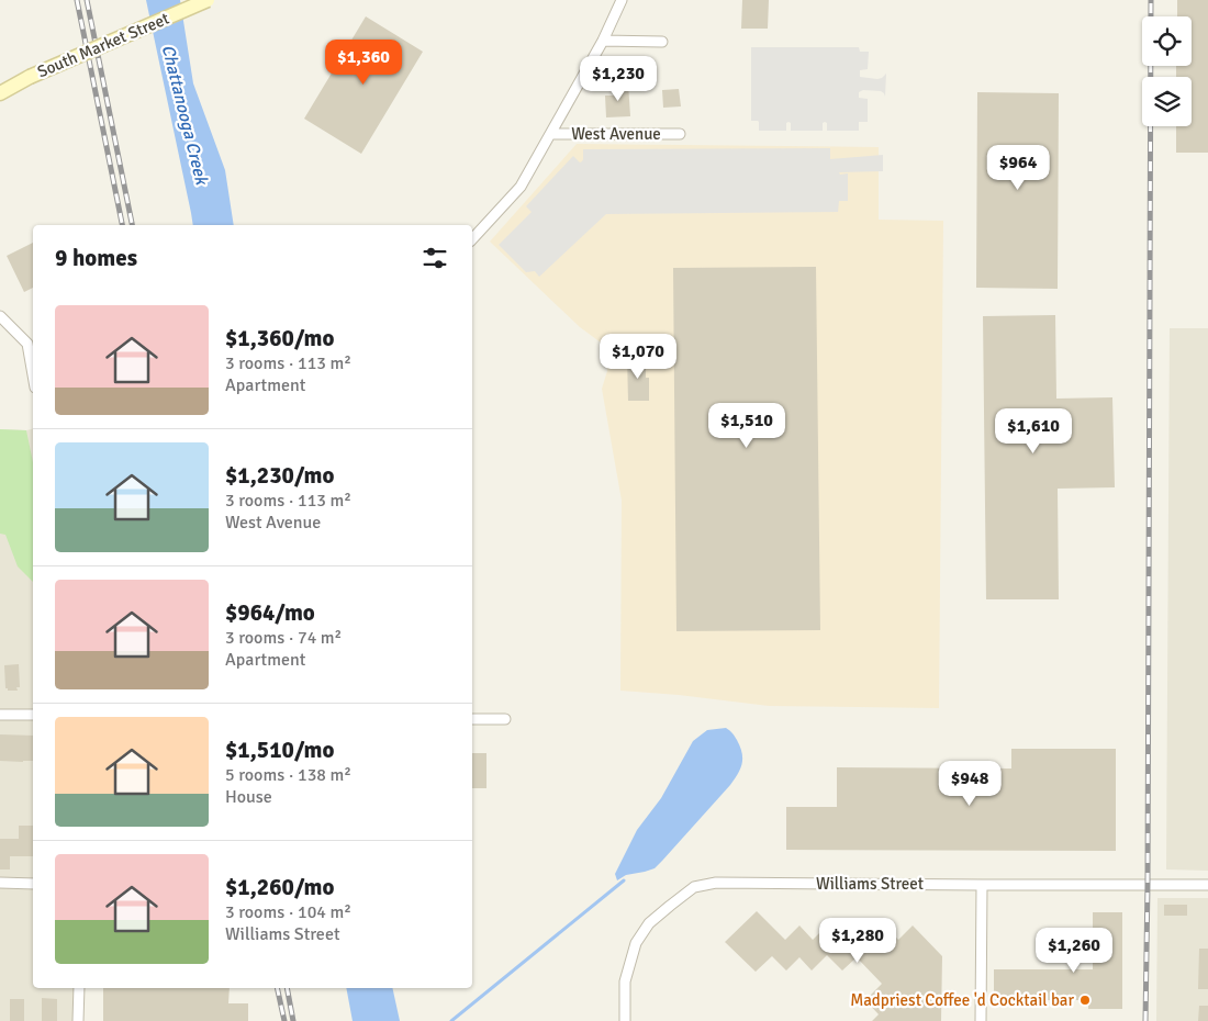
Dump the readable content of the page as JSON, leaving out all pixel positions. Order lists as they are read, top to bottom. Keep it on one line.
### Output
{"streets":{"main road":["South Market Street"],"street":["West Avenue","Williams Street"]},"water":["Chattanooga Creek"],"places":["Madpriest Coffee 'd Cocktail bar"],"page":{"price":["$1,360","$1,230","$964","$1,070","$1,510","$1,610","$948","$1,280","$1,260"],"heading":"9 homes","list":[{"name":"$1,360/mo","note":"3 rooms · 113 m² · Apartment"},{"name":"$1,230/mo","note":"3 rooms · 113 m² · West Avenue"},{"name":"$964/mo","note":"3 rooms · 74 m² · Apartment"},{"name":"$1,510/mo","note":"5 rooms · 138 m² · House"},{"name":"$1,260/mo","note":"3 rooms · 104 m² · Williams Street"}]}}
